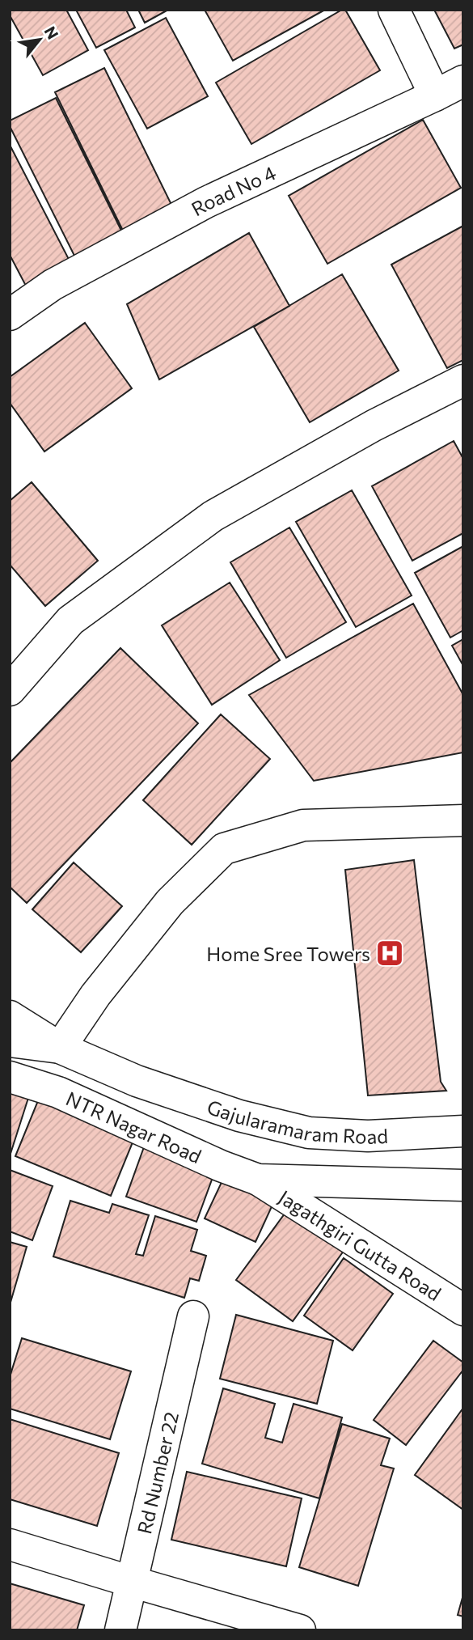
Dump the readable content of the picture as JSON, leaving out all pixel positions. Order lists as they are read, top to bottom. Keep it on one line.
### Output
{"streets":{"street":["Road No 4","Gajularamaram Road","NTR Nagar Road","Jagathgiri Gutta Road","Rd Number 22"]},"crossings":[["NTR Nagar Road","Jagathgiri Gutta Road"]],"places":{"hospital":["Home Sree Towers"]},"north":"top right"}
